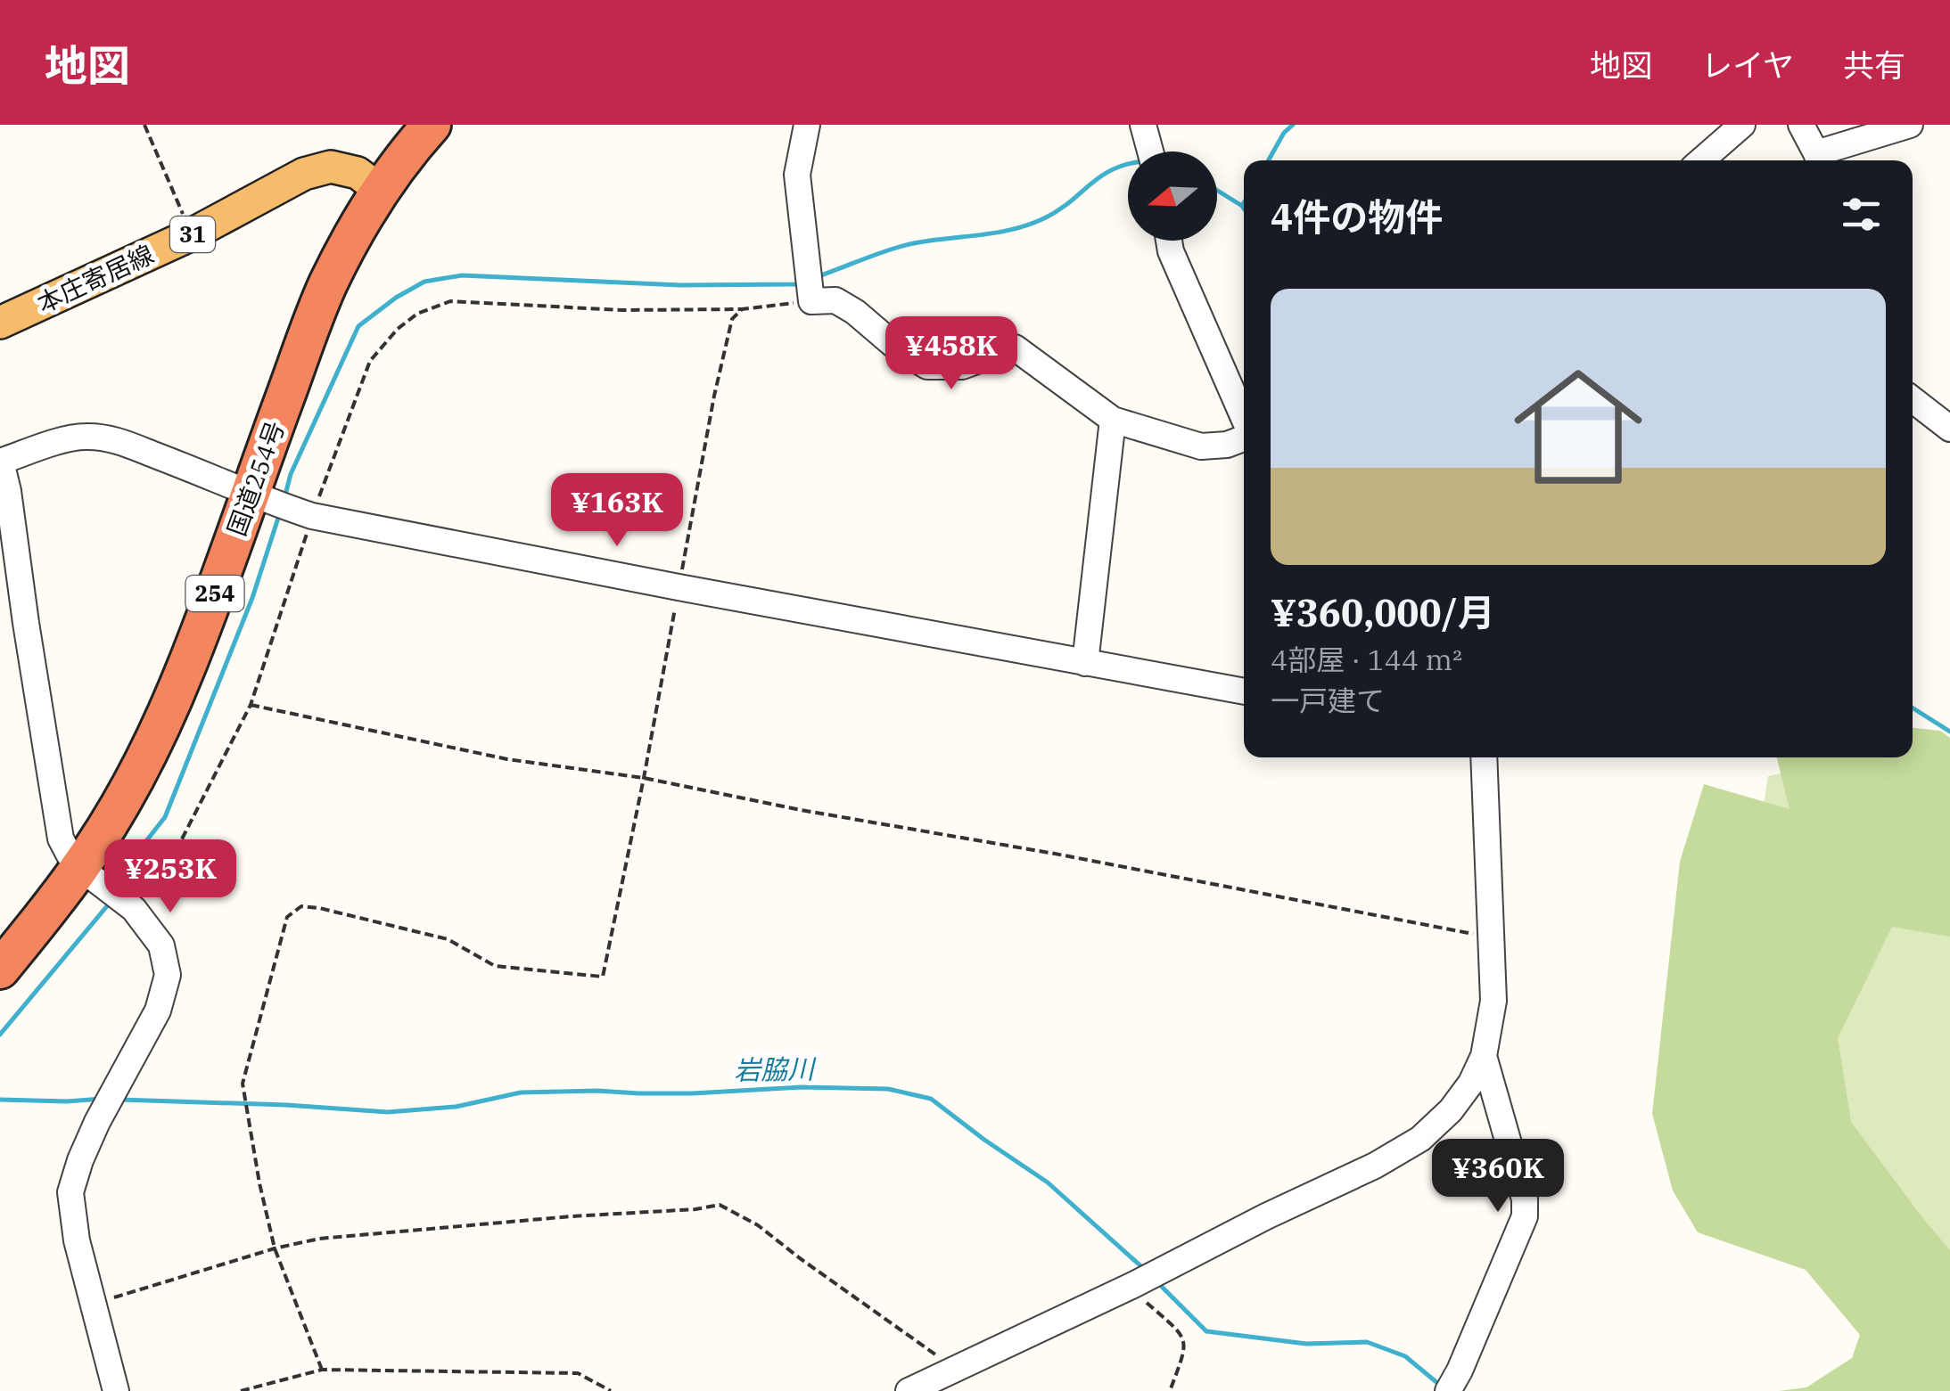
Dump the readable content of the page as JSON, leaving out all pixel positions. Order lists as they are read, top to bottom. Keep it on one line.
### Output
{"streets":{"highway":["国道254号","254"],"main road":["31","本庄寄居線"]},"crossings":[["本庄寄居線","国道254号"]],"water":["岩脇川"],"north":"left","page":{"header":"地図","nav":["地図","レイヤ","共有"],"heading":"4件の物件","list":[{"name":"¥360,000/月","note":"4部屋 · 144 m² · 一戸建て"}],"price":["¥458K","¥163K","¥253K","¥360K"]}}
